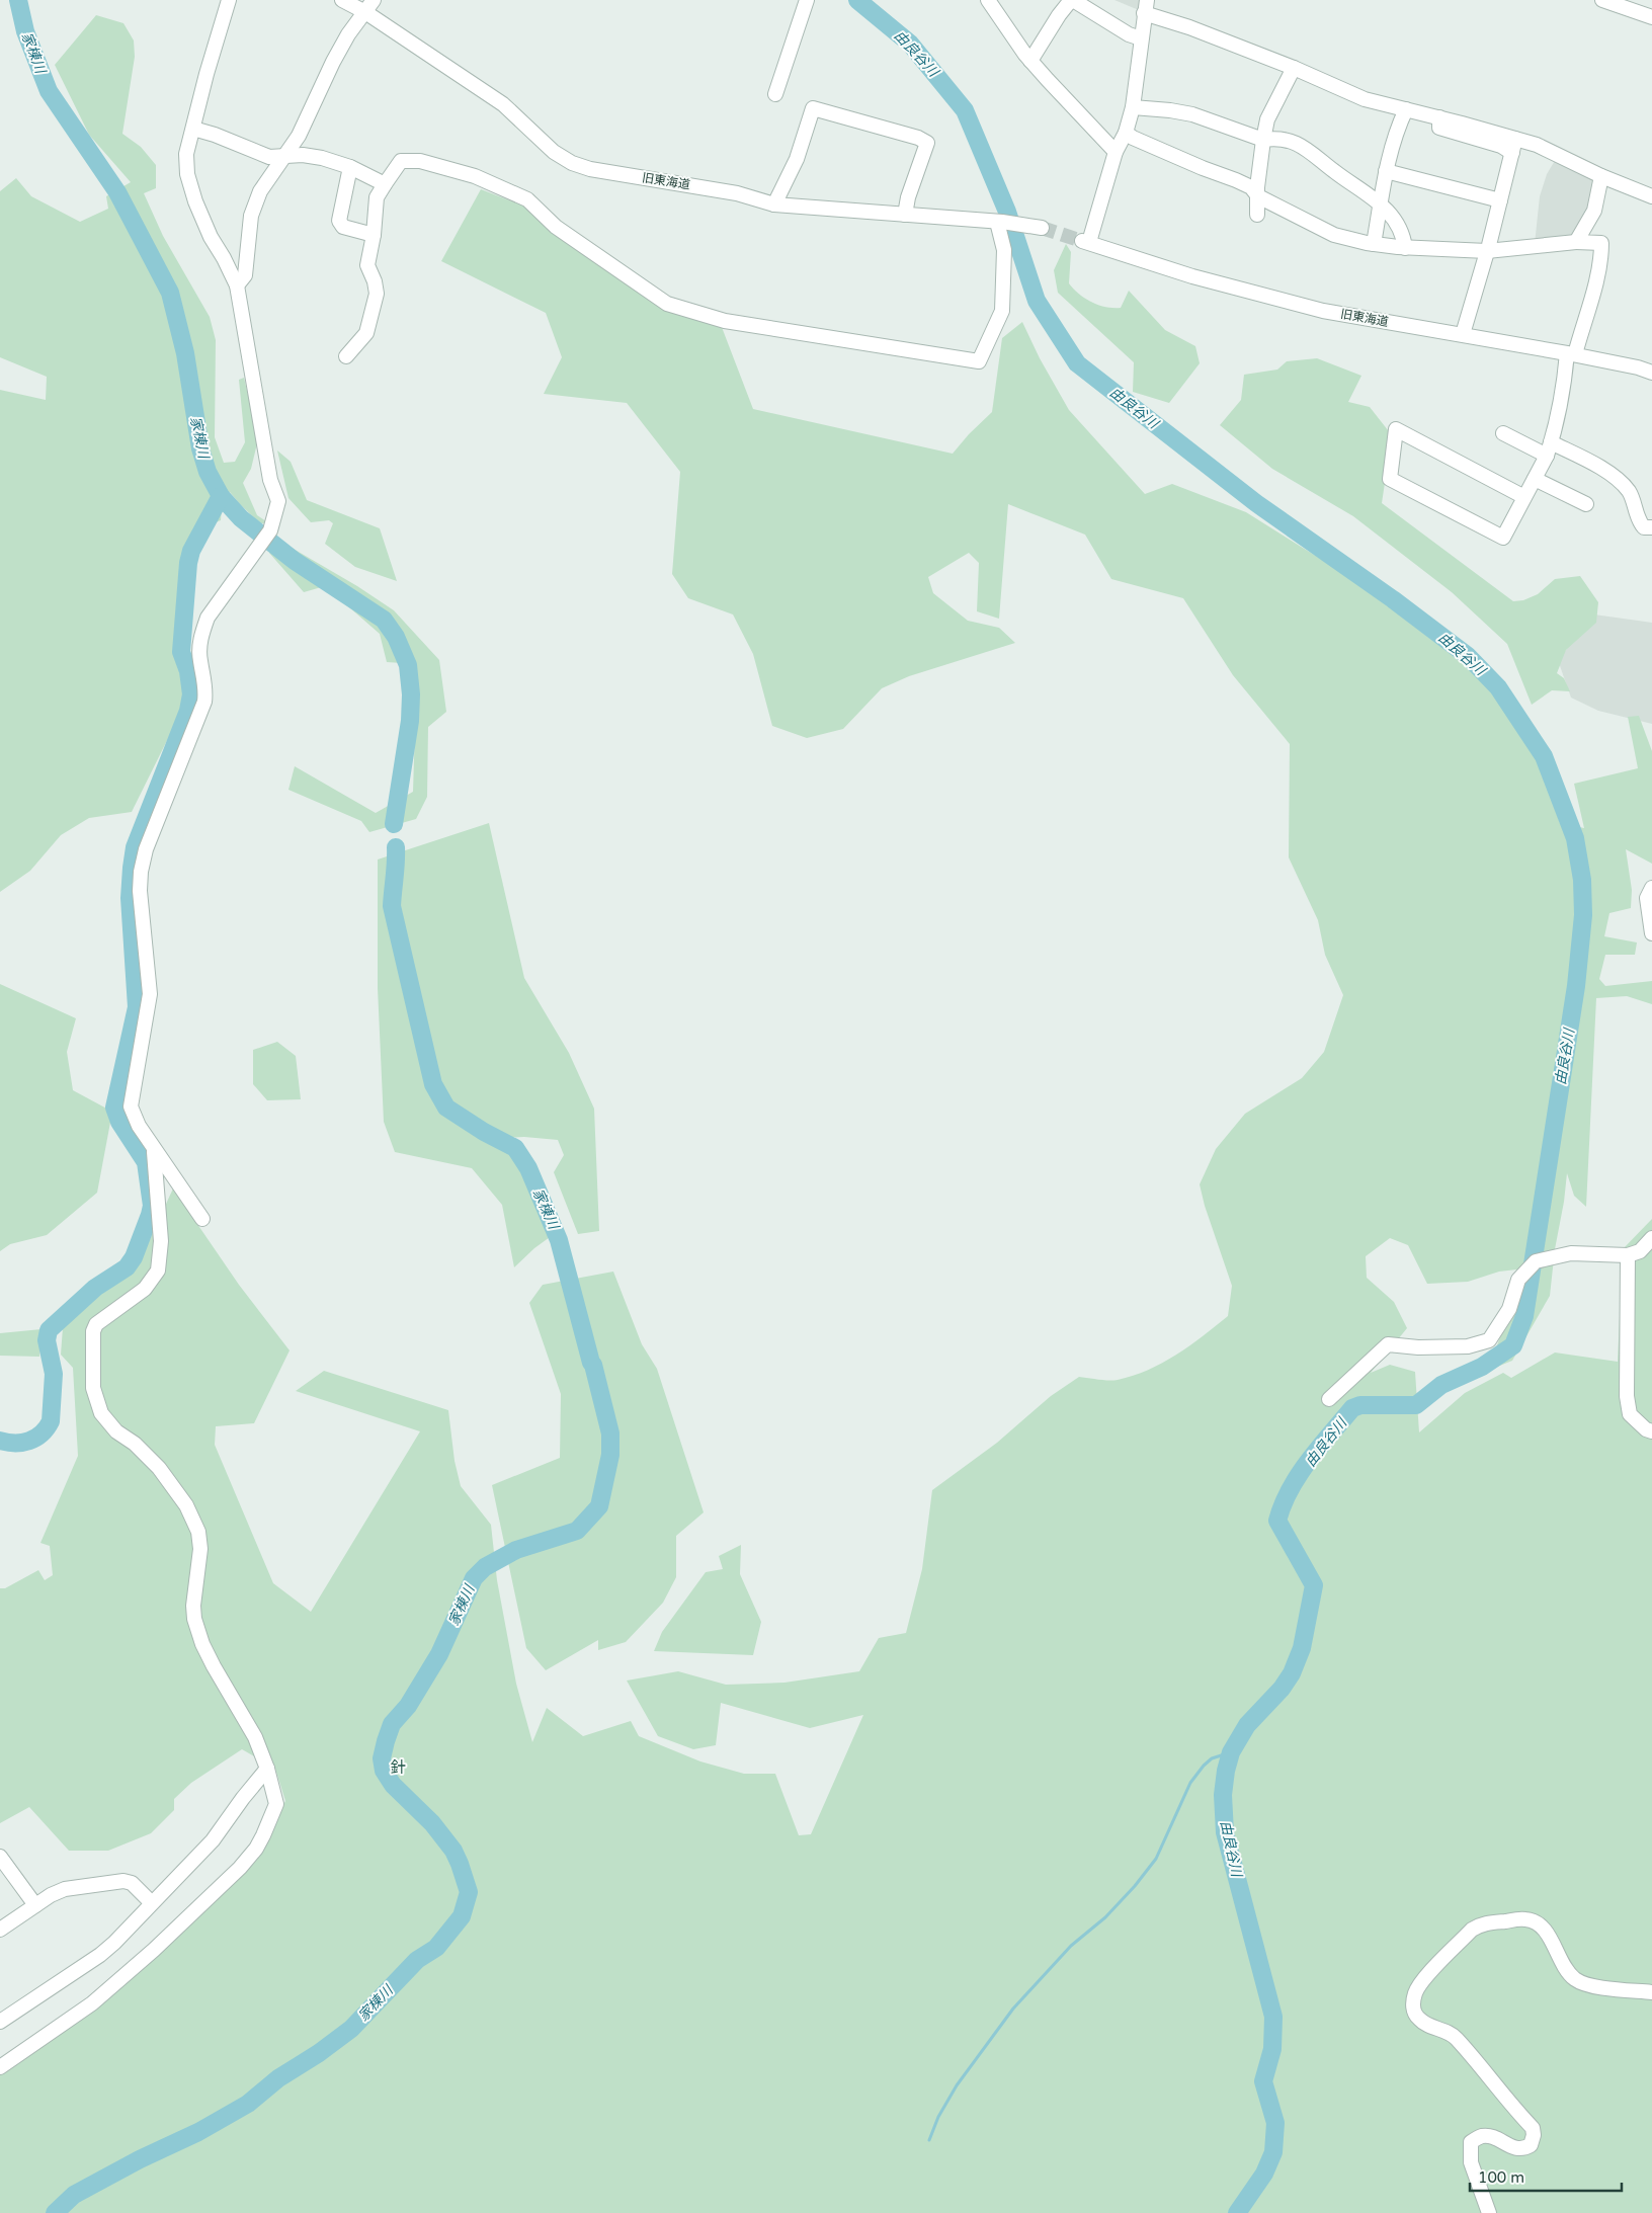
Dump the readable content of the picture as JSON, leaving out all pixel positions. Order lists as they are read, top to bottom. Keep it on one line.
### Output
{"streets":{"street":["旧東海道"]},"districts":["針"],"water":["家棟川","由良谷川"],"scale_bar":"100 m"}
